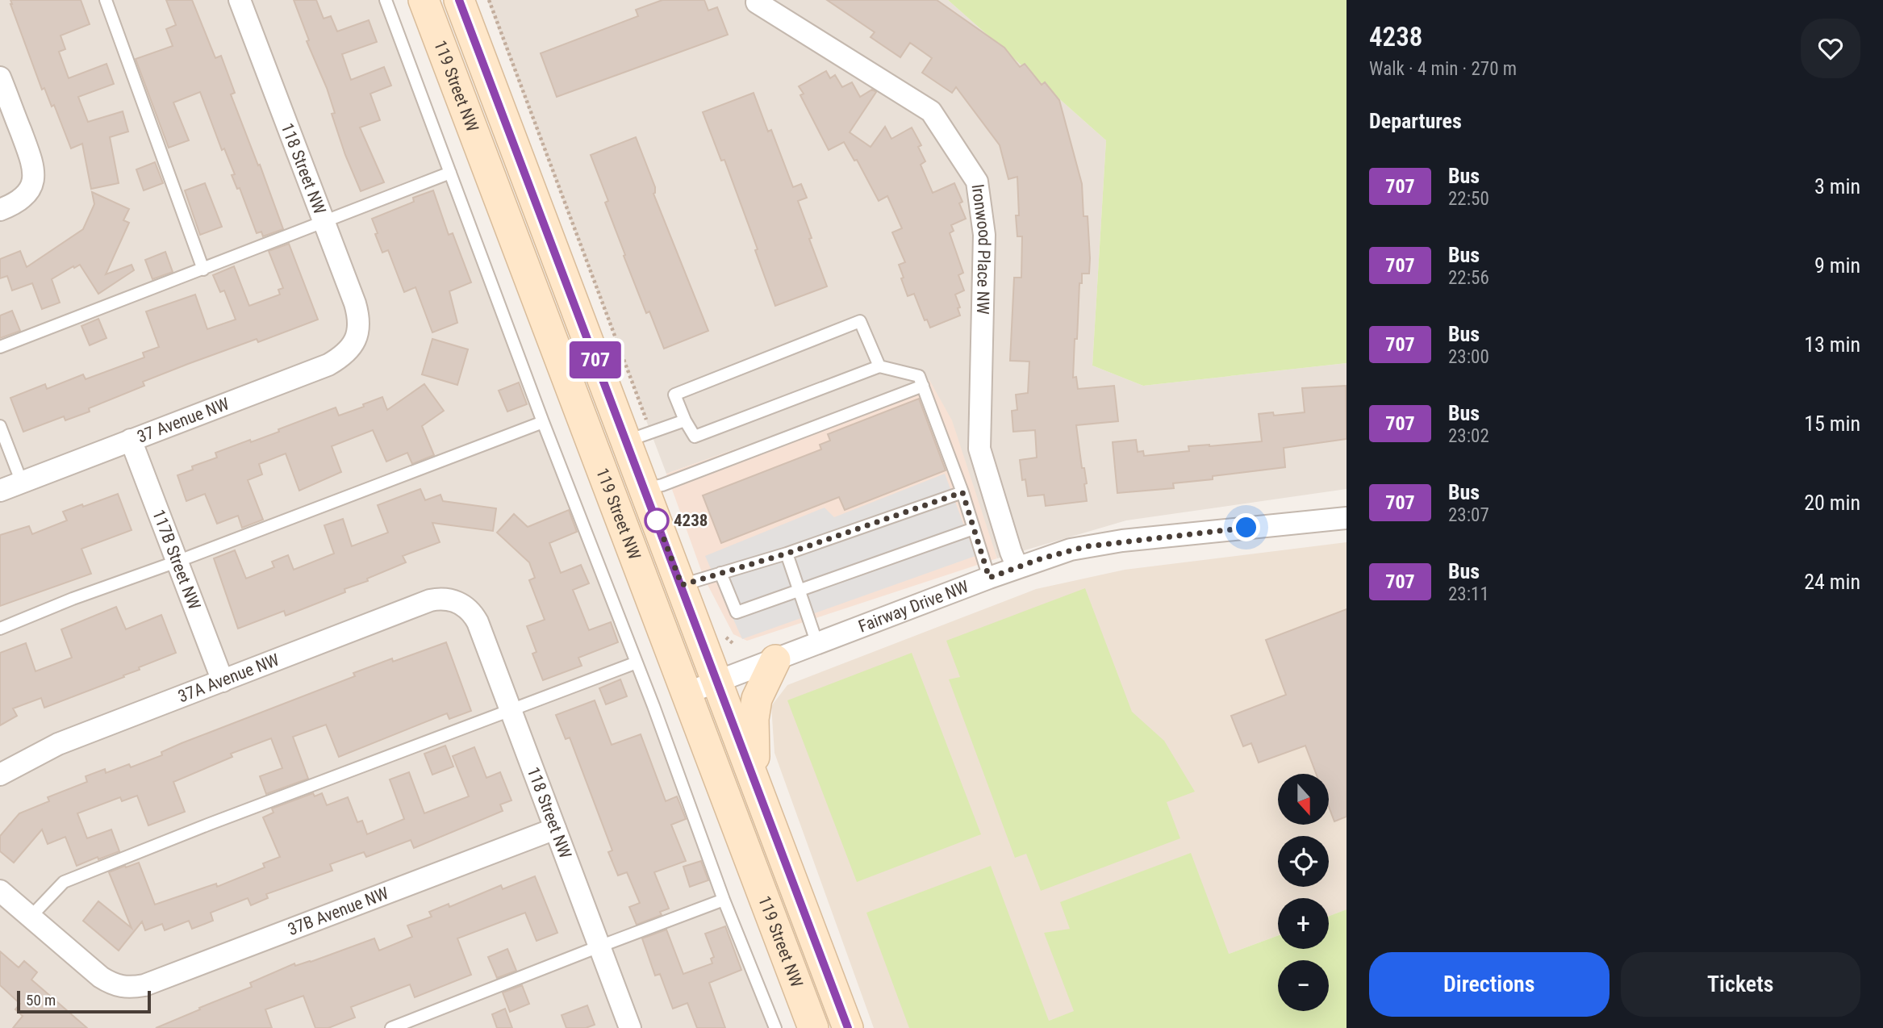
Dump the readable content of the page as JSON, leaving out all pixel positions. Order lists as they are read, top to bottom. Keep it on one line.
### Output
{"streets":{"main road":["119 Street NW"],"street":["118 Street NW","Ironwood Place NW","37 Avenue NW","117B Street NW","Fairway Drive NW","37A Avenue NW","37B Avenue NW"]},"crossings":[["119 Street NW","Fairway Drive NW"],["118 Street NW","37 Avenue NW"],["118 Street NW","37A Avenue NW"],["118 Street NW","37B Avenue NW"],["Ironwood Place NW","Fairway Drive NW"],["37 Avenue NW","117B Street NW"],["117B Street NW","37A Avenue NW"]],"places":["4238"],"lines":["bus line 707"],"scale_bar":"50 m","north":"bottom","page":{"on_map":"707","heading":[["4238","Walk · 4 min · 270 m"],"Departures"],"list":[{"mark":"707","name":"Bus","note":"22:50","value":"3 min"},{"mark":"707","name":"Bus","note":"22:56","value":"9 min"},{"mark":"707","name":"Bus","note":"23:00","value":"13 min"},{"mark":"707","name":"Bus","note":"23:02","value":"15 min"},{"mark":"707","name":"Bus","note":"23:07","value":"20 min"},{"mark":"707","name":"Bus","note":"23:11","value":"24 min"}],"map_buttons":["+","−"],"buttons":["Directions","Tickets"],"scale":"50 m"}}
